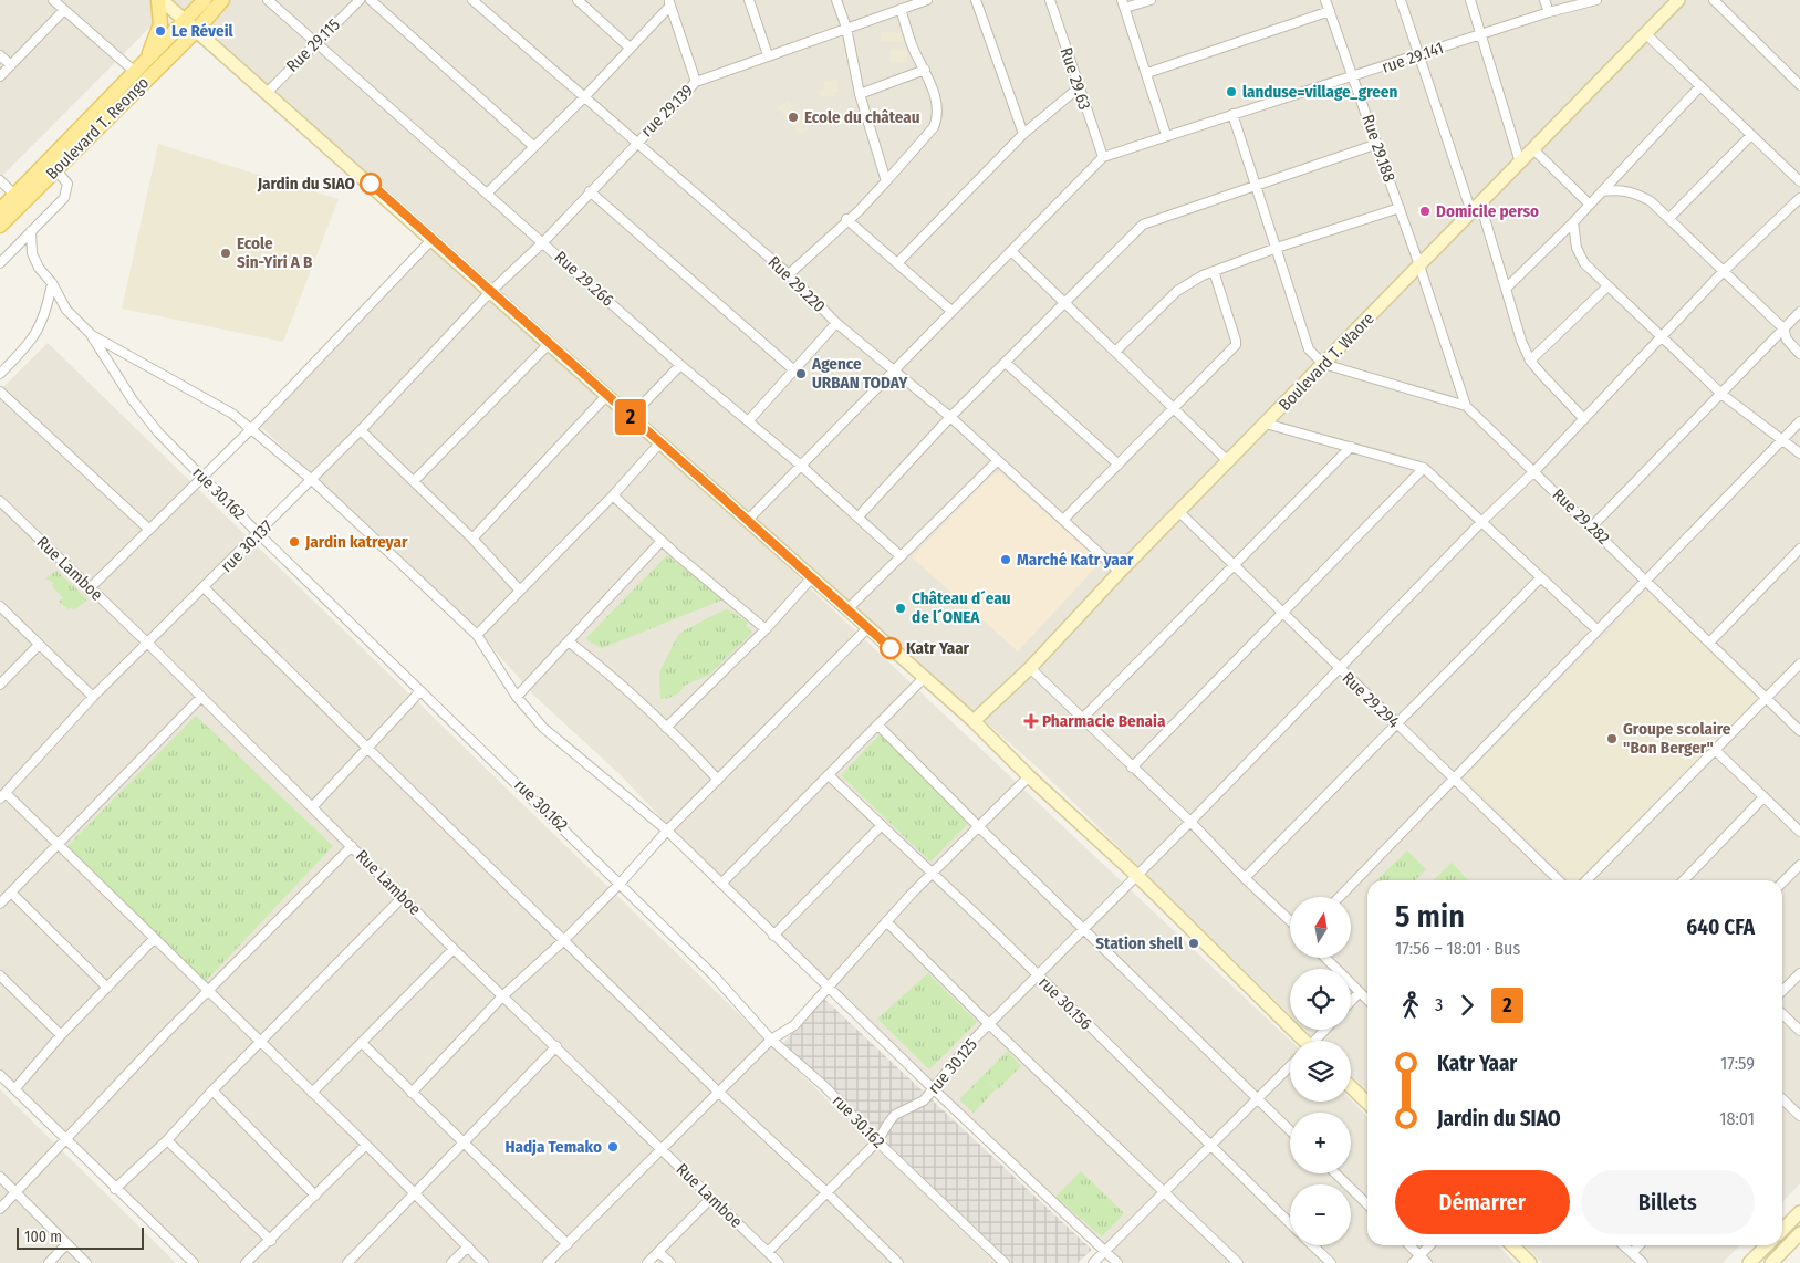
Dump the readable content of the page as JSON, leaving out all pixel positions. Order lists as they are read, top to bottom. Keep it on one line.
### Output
{"streets":{"main road":["Boulevard T. Reongo"],"street":["Rue 29.115","rue 29.141","Rue 29.63","rue 29.139","Rue 29.188","Rue 29.266","Rue 29.220","Boulevard T. Waore","rue 30.162","Rue 29.282","rue 30.137","Rue Lamboe","Rue 29.294","rue 30.156","rue 30.125"]},"crossings":[["Rue 29.115","Rue 29.266"],["rue 29.141","Rue 29.63"],["rue 29.141","Rue 29.188"],["rue 29.139","Rue 29.266"],["rue 29.139","Rue 29.220"],["rue 29.139","rue 30.137"],["Rue 29.188","Boulevard T. Waore"],["Rue 29.188","Rue 29.282"],["Rue 29.220","Boulevard T. Waore"],["Boulevard T. Waore","Rue 29.282"],["Boulevard T. Waore","Rue 29.294"],["rue 30.162","rue 30.137"],["rue 30.162","rue 30.125"],["Rue 29.282","rue 30.125"],["rue 30.137","Rue Lamboe"],["Rue Lamboe","rue 30.125"],["Rue 29.294","rue 30.125"],["rue 30.156","rue 30.125"]],"places":{"other":["Le Réveil","landuse=village_green","Ecole du château","Jardin du SIAO","Domicile perso","Ecole Sin-Yiri A B","Agence URBAN TODAY","Jardin katreyar","Marché Katr yaar","Château d´eau de l´ONEA","Katr Yaar","Groupe scolaire \"Bon Berger\"","Station shell","Hadja Temako"],"health":["Pharmacie Benaia"]},"lines":["bus line 2"],"scale_bar":"100 m","north":"top","page":{"on_map":"2","heading":["5 min","17:56 – 18:01 · Bus","640 CFA"],"map_buttons":["+","−"],"legs":["3","2"],"list":[{"name":"Katr Yaar","value":"17:59"},{"name":"Jardin du SIAO","value":"18:01"}],"buttons":["Démarrer","Billets"],"scale":"100 m"}}
